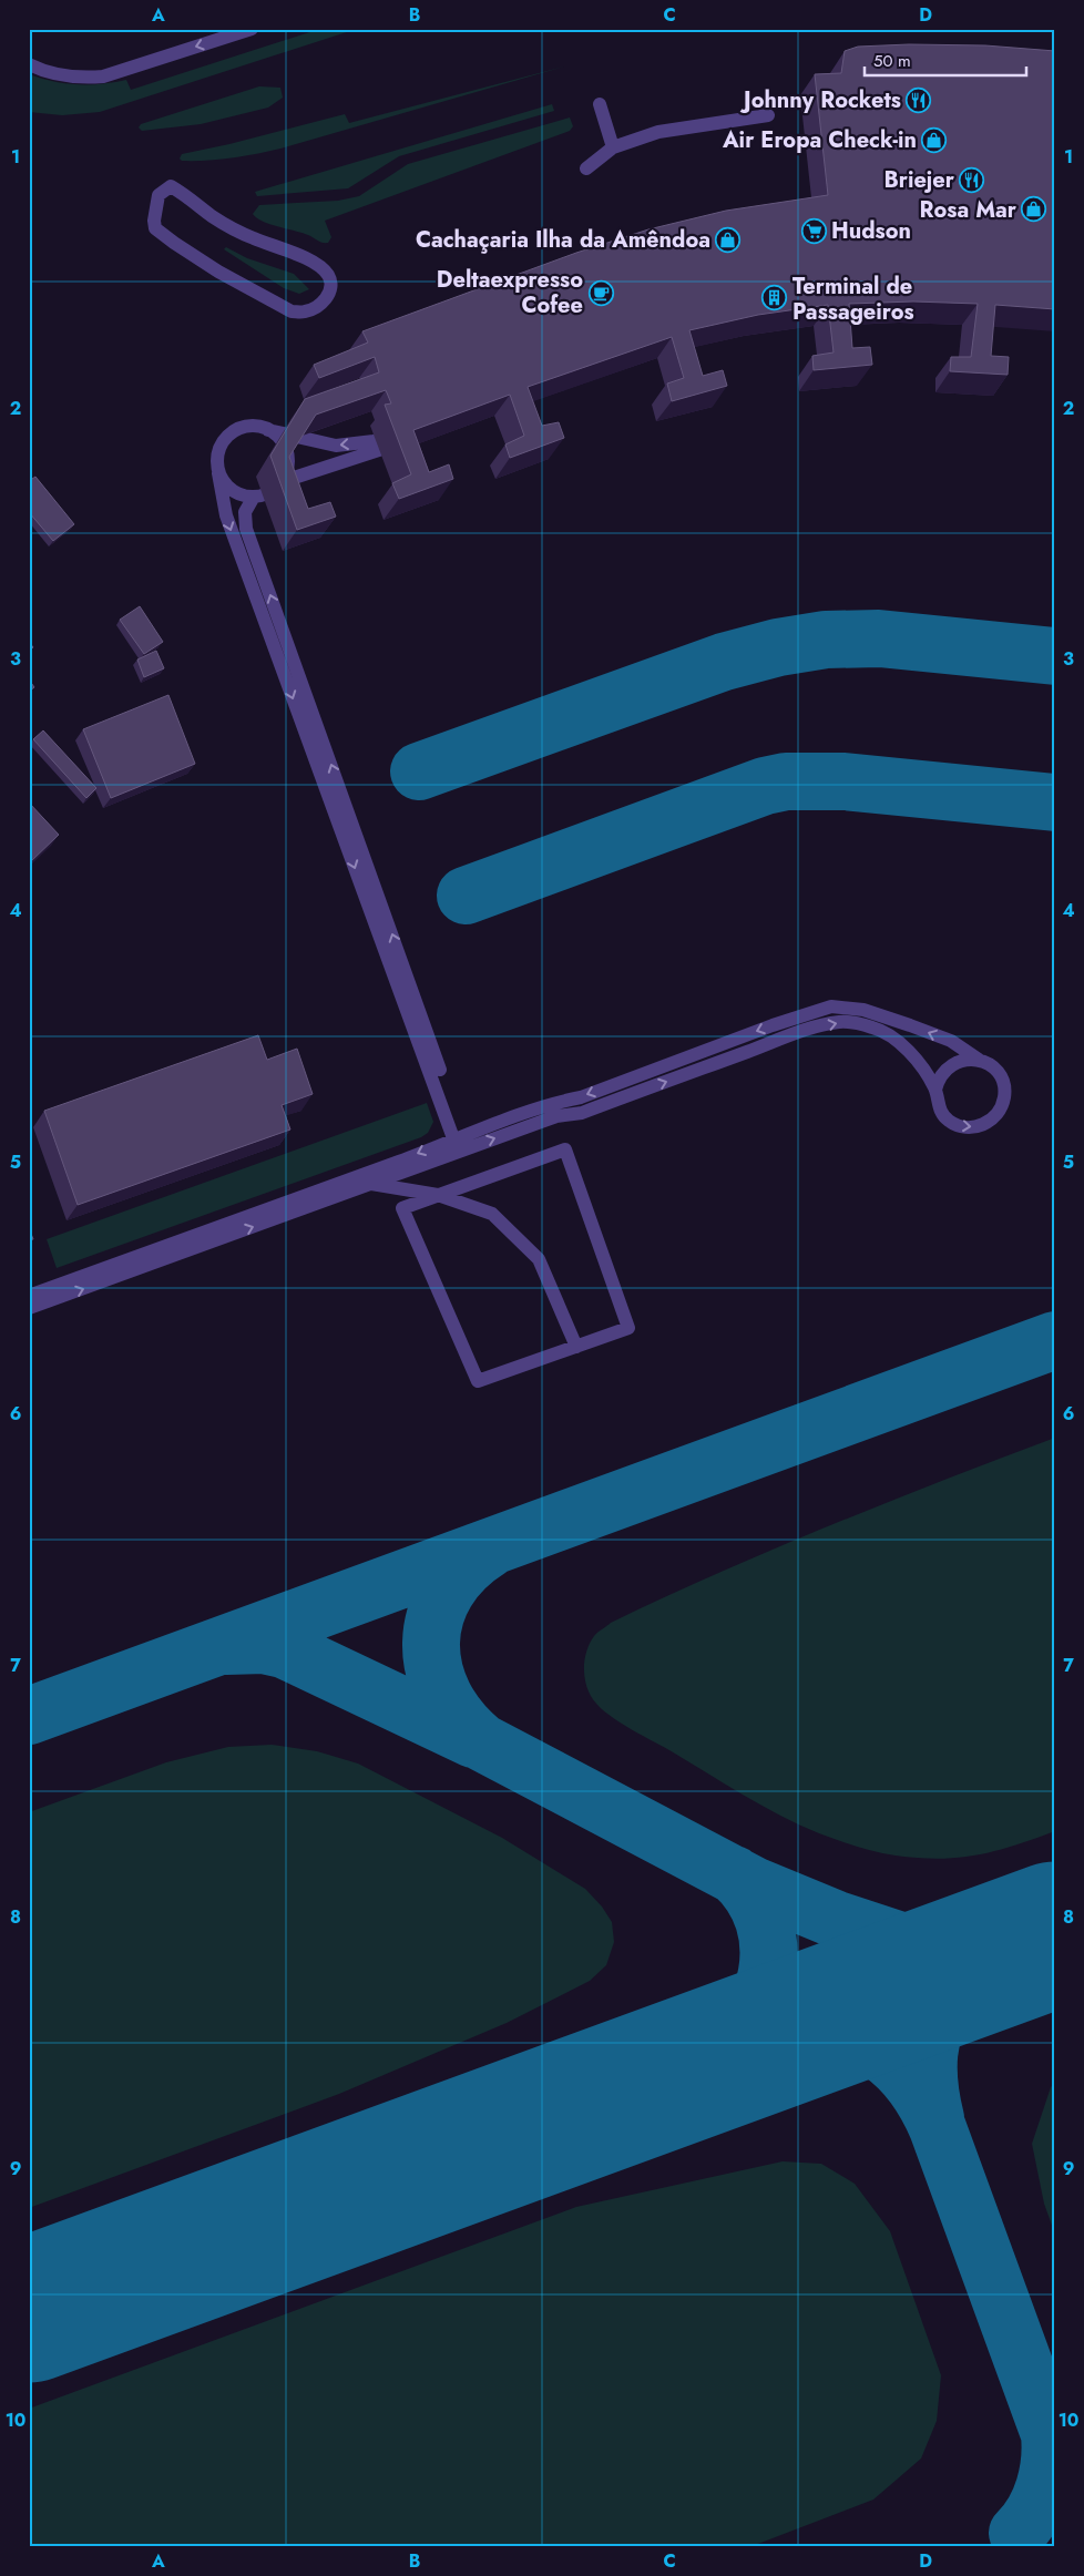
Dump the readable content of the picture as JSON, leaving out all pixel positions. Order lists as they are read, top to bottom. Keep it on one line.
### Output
{"places":{"restaurant":["Johnny Rockets","Briejer"],"shop":["Air Eropa Check-in","Rosa Mar","Cachaçaria Ilha da Amêndoa"],"supermarket":["Hudson"],"cafe":["Deltaexpresso Cofee"],"building":["Terminal de Passageiros"]},"scale_bar":"50 m","grid":{"columns":["A","B","C","D"],"rows":["1","2","3","4","5","6","7","8","9","10"]}}
